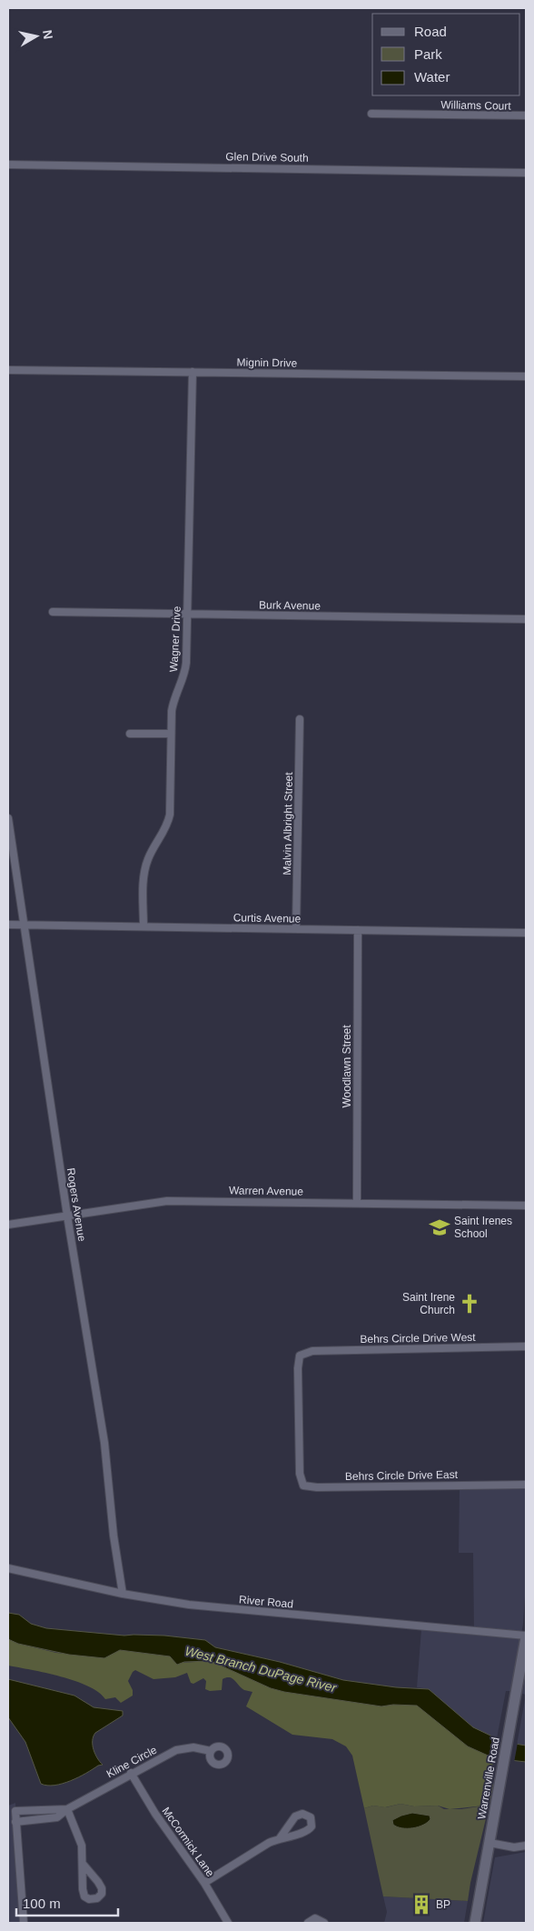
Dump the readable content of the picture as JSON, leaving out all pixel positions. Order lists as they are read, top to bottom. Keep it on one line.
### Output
{"streets":{"main road":["Warrenville Road"],"street":["Williams Court","Glen Drive South","Mignin Drive","Burk Avenue","Wagner Drive","Malvin Albright Street","Curtis Avenue","Woodlawn Street","Warren Avenue","Rogers Avenue","Behrs Circle Drive West","Behrs Circle Drive East","River Road","Kline Circle","McCormick Lane"]},"crossings":[["Mignin Drive","Wagner Drive"],["Burk Avenue","Wagner Drive"],["Wagner Drive","Curtis Avenue"],["Malvin Albright Street","Curtis Avenue"],["Curtis Avenue","Woodlawn Street"],["Curtis Avenue","Rogers Avenue"],["Woodlawn Street","Warren Avenue"],["Warren Avenue","Rogers Avenue"],["Rogers Avenue","River Road"],["Behrs Circle Drive West","Behrs Circle Drive East"],["River Road","Warrenville Road"],["Kline Circle","McCormick Lane"]],"water":["West Branch DuPage River"],"places":{"school or university":["Saint Irenes School"],"church":["Saint Irene Church"],"building":["BP"]},"legend":["Road","Park","Water"],"scale_bar":"100 m","north":"right"}
